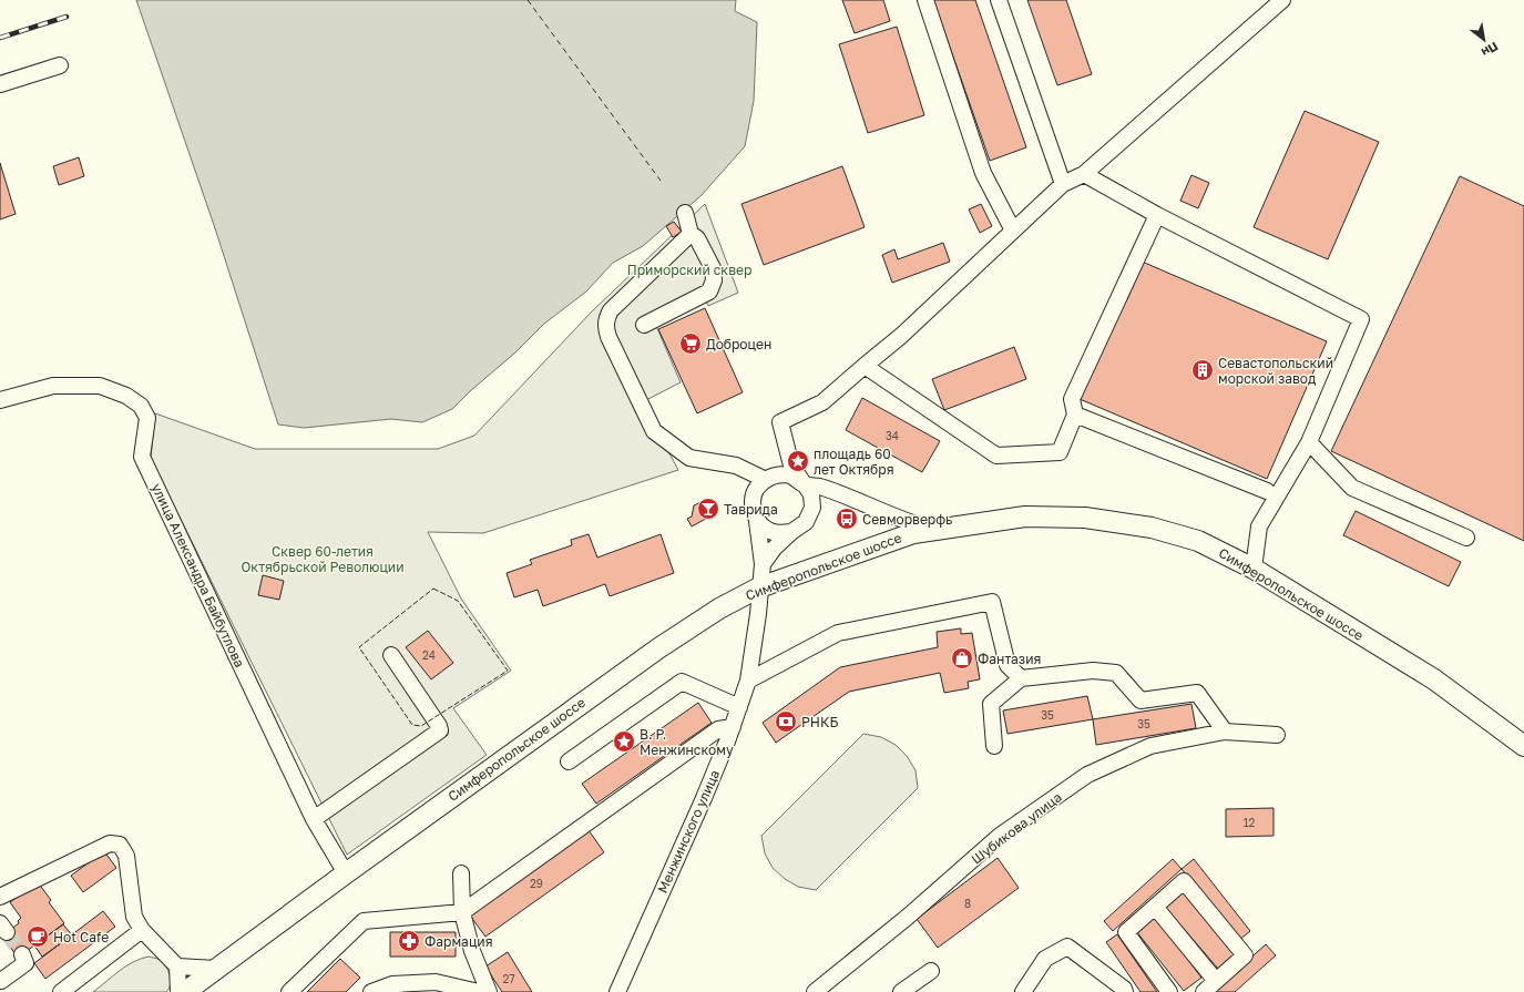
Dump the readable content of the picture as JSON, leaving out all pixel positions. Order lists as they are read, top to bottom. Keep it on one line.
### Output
{"streets":{"main road":["Симферопольское шоссе"],"street":["улица Александра Байбутлова","Шубикова улица","Менжинского улица"]},"crossings":[["Симферопольское шоссе","улица Александра Байбутлова"],["Симферопольское шоссе","Менжинского улица"]],"parks":["Приморский сквер","Сквер 60-летия Октябрьской Революции"],"places":{"supermarket":["Доброцен"],"building":["Севастопольский морской завод"],"place":["площадь 60 лет Октября","В. Р. Менжинскому"],"bar":["Таврида"],"bus stop":["Севморверфь"],"shop":["Фантазия"],"bank":["РНКБ"],"cafe":["Hot Cafe"],"pharmacy":["Фармация"]},"house_numbers":["34","24","35","35","12","29","8","27"],"north":"bottom right"}
